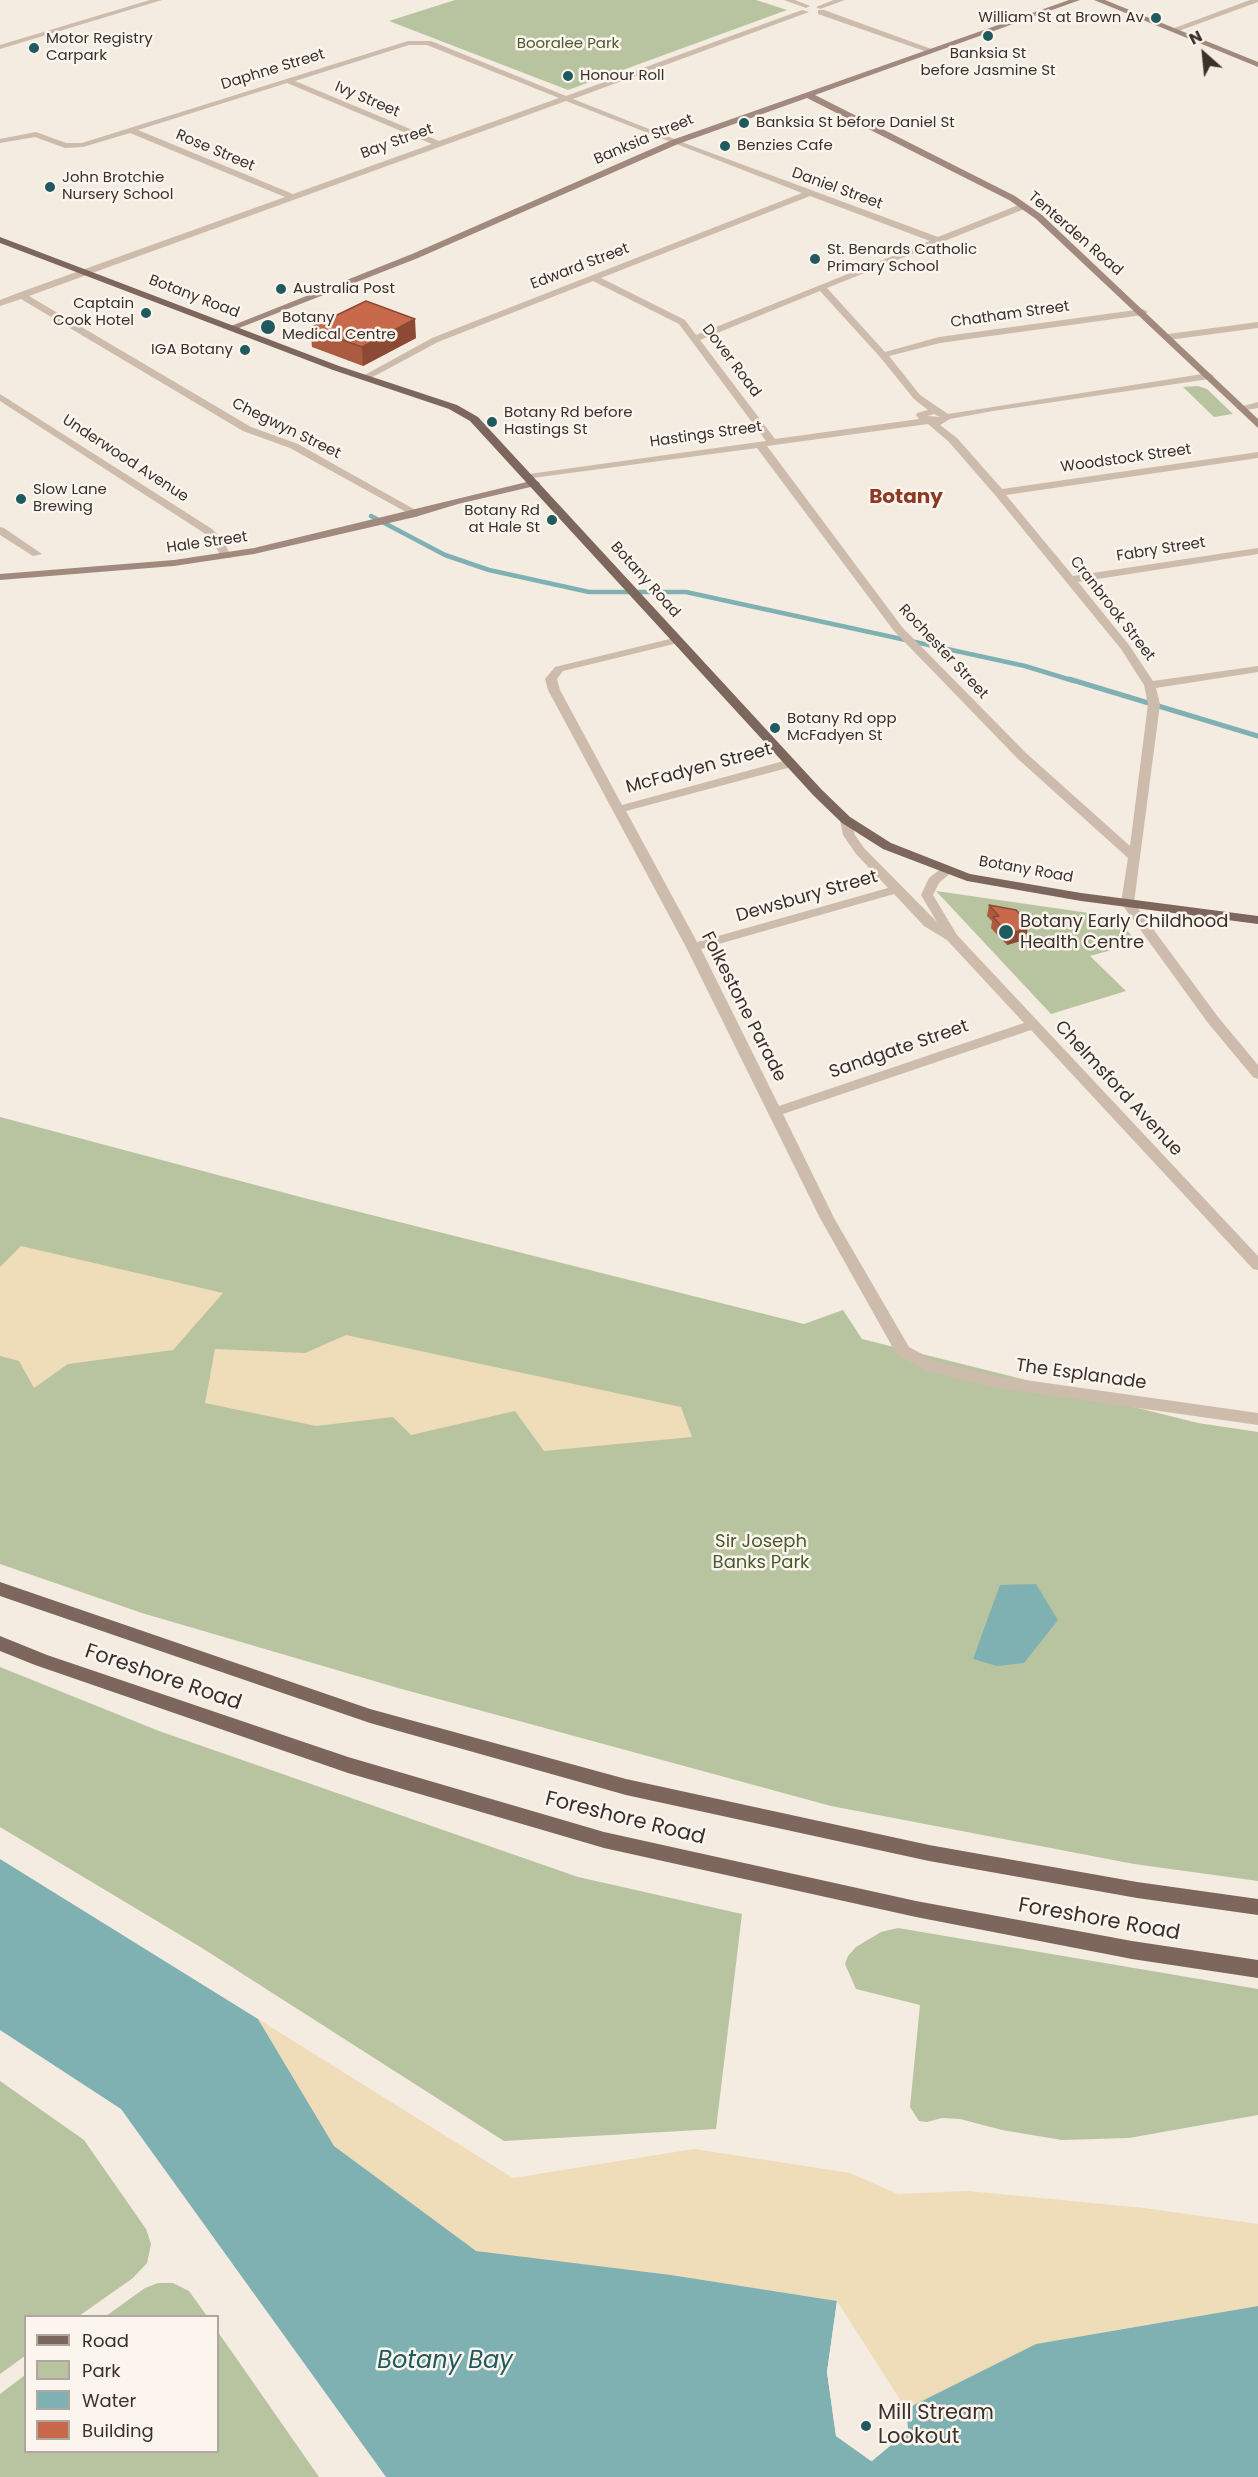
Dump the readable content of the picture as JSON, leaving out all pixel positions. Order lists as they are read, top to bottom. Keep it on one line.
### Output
{"streets":{"main road":["Botany Road","Foreshore Road"],"street":["Daphne Street","Ivy Street","Banksia Street","Bay Street","Rose Street","Daniel Street","Tenterden Road","Edward Street","Chatham Street","Dover Road","Chegwyn Street","Hastings Street","Underwood Avenue","Woodstock Street","Hale Street","Fabry Street","Cranbrook Street","Rochester Street","McFadyen Street","Dewsbury Street","Folkestone Parade","Sandgate Street","Chelmsford Avenue","The Esplanade"]},"crossings":[["Daphne Street","Ivy Street"],["Daphne Street","Rose Street"],["Daphne Street","Daniel Street"],["Ivy Street","Bay Street"],["Banksia Street","Daniel Street"],["Banksia Street","Tenterden Road"],["Banksia Street","Botany Road"],["Bay Street","Rose Street"],["Bay Street","Daniel Street"],["Bay Street","Botany Road"],["Bay Street","Chegwyn Street"],["Daniel Street","Edward Street"],["Tenterden Road","Chatham Street"],["Tenterden Road","Hastings Street"],["Edward Street","Botany Road"],["Edward Street","Dover Road"],["Botany Road","Hastings Street"],["Botany Road","Hale Street"],["Botany Road","Cranbrook Street"],["Botany Road","McFadyen Street"],["Botany Road","Folkestone Parade"],["Botany Road","Chelmsford Avenue"],["Chatham Street","Cranbrook Street"],["Dover Road","Hastings Street"],["Dover Road","Rochester Street"],["Chegwyn Street","Hale Street"],["Hastings Street","Hale Street"],["Hastings Street","Cranbrook Street"],["Hastings Street","Rochester Street"],["Underwood Avenue","Hale Street"],["Woodstock Street","Cranbrook Street"],["Fabry Street","Cranbrook Street"],["Cranbrook Street","Rochester Street"],["McFadyen Street","Folkestone Parade"],["Dewsbury Street","Folkestone Parade"],["Dewsbury Street","Chelmsford Avenue"],["Folkestone Parade","Sandgate Street"],["Folkestone Parade","The Esplanade"],["Sandgate Street","Chelmsford Avenue"]],"districts":["Botany"],"water":["Botany Bay"],"parks":["Booralee Park","Sir Joseph Banks Park"],"places":["William St at Brown Av","Banksia St before Jasmine St","Motor Registry Carpark","Honour Roll","Banksia St before Daniel St","Benzies Cafe","John Brotchie Nursery School","St. Benards Catholic Primary School","Australia Post","Captain Cook Hotel","Botany Medical Centre","IGA Botany","Botany Rd before Hastings St","Slow Lane Brewing","Botany Rd at Hale St","Botany Rd opp McFadyen St","Botany Early Childhood Health Centre","Mill Stream Lookout"],"legend":["Road","Park","Water","Building"],"north":"top left"}
